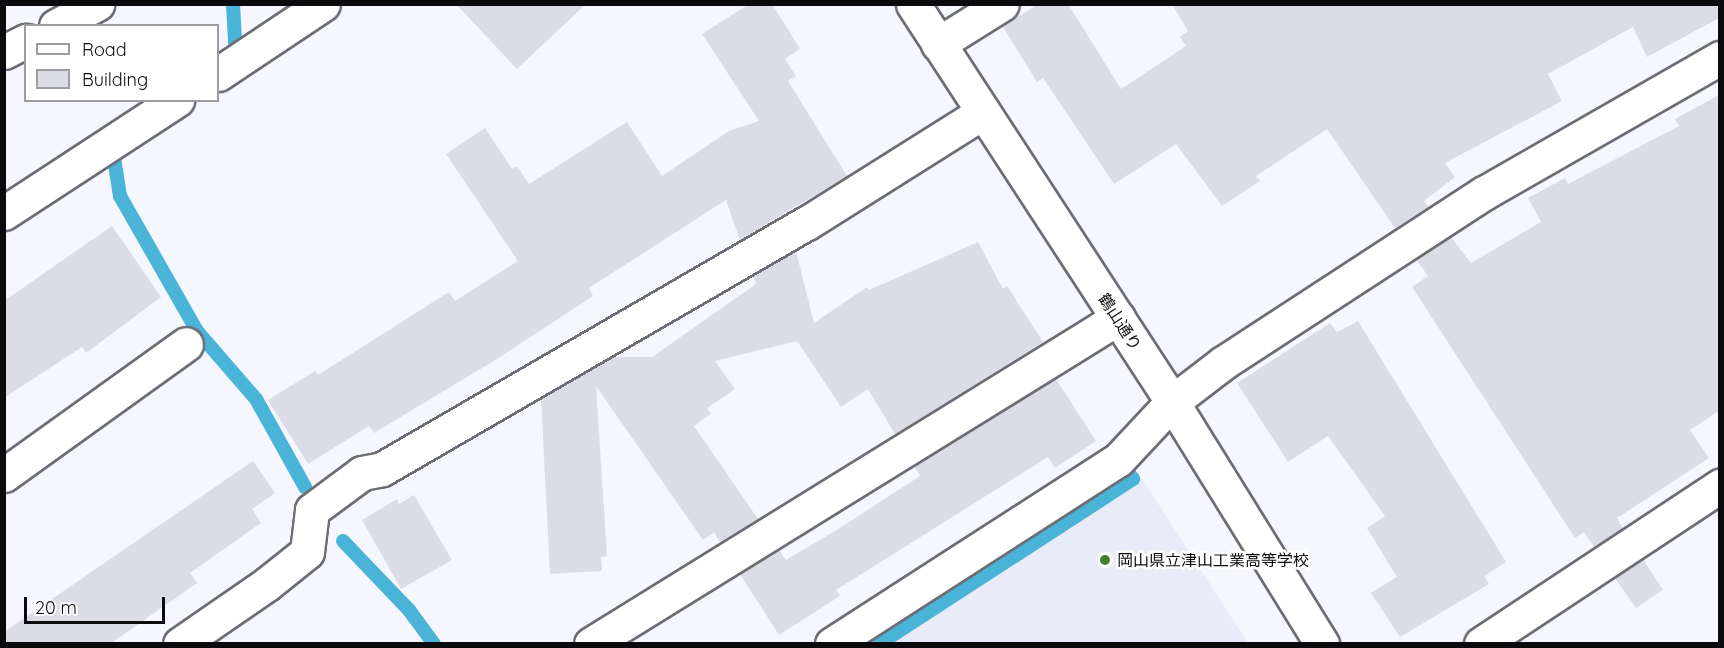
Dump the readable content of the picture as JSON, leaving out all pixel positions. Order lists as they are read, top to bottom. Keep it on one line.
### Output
{"streets":{"street":["鶴山通り"]},"places":["岡山県立津山工業高等学校"],"legend":["Road","Building"],"scale_bar":"20 m"}
